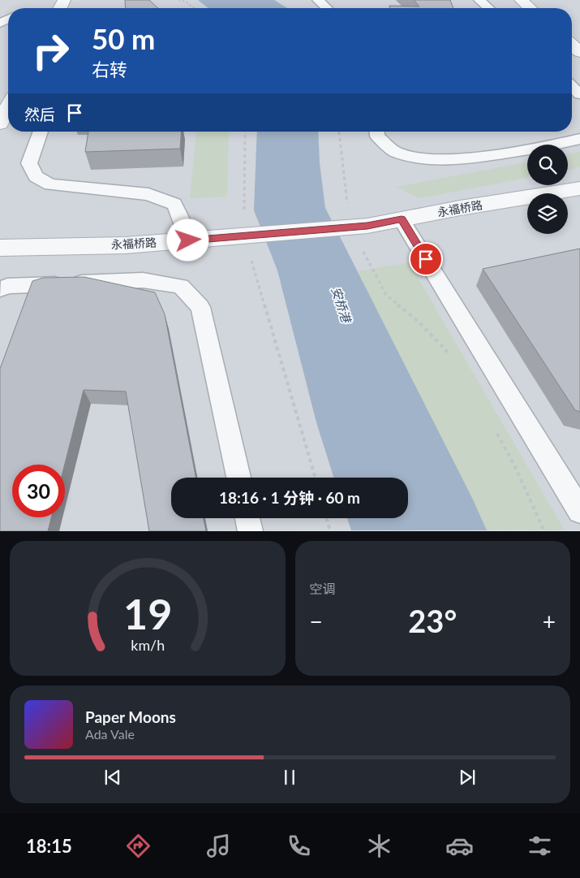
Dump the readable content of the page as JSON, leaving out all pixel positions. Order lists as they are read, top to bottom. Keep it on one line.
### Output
{"streets":{"street":["永福桥路"]},"water":["安桥港"],"page":{"turn":["50 m","右转"],"then":"然后","limit":"30","trip":"18:16 · 1 分钟 · 60 m","tile":"空调","heat":["−","23°","+"],"song":["Paper Moons","Ada Vale"],"tabs":"18:15","gauge":["19","km/h"]}}
